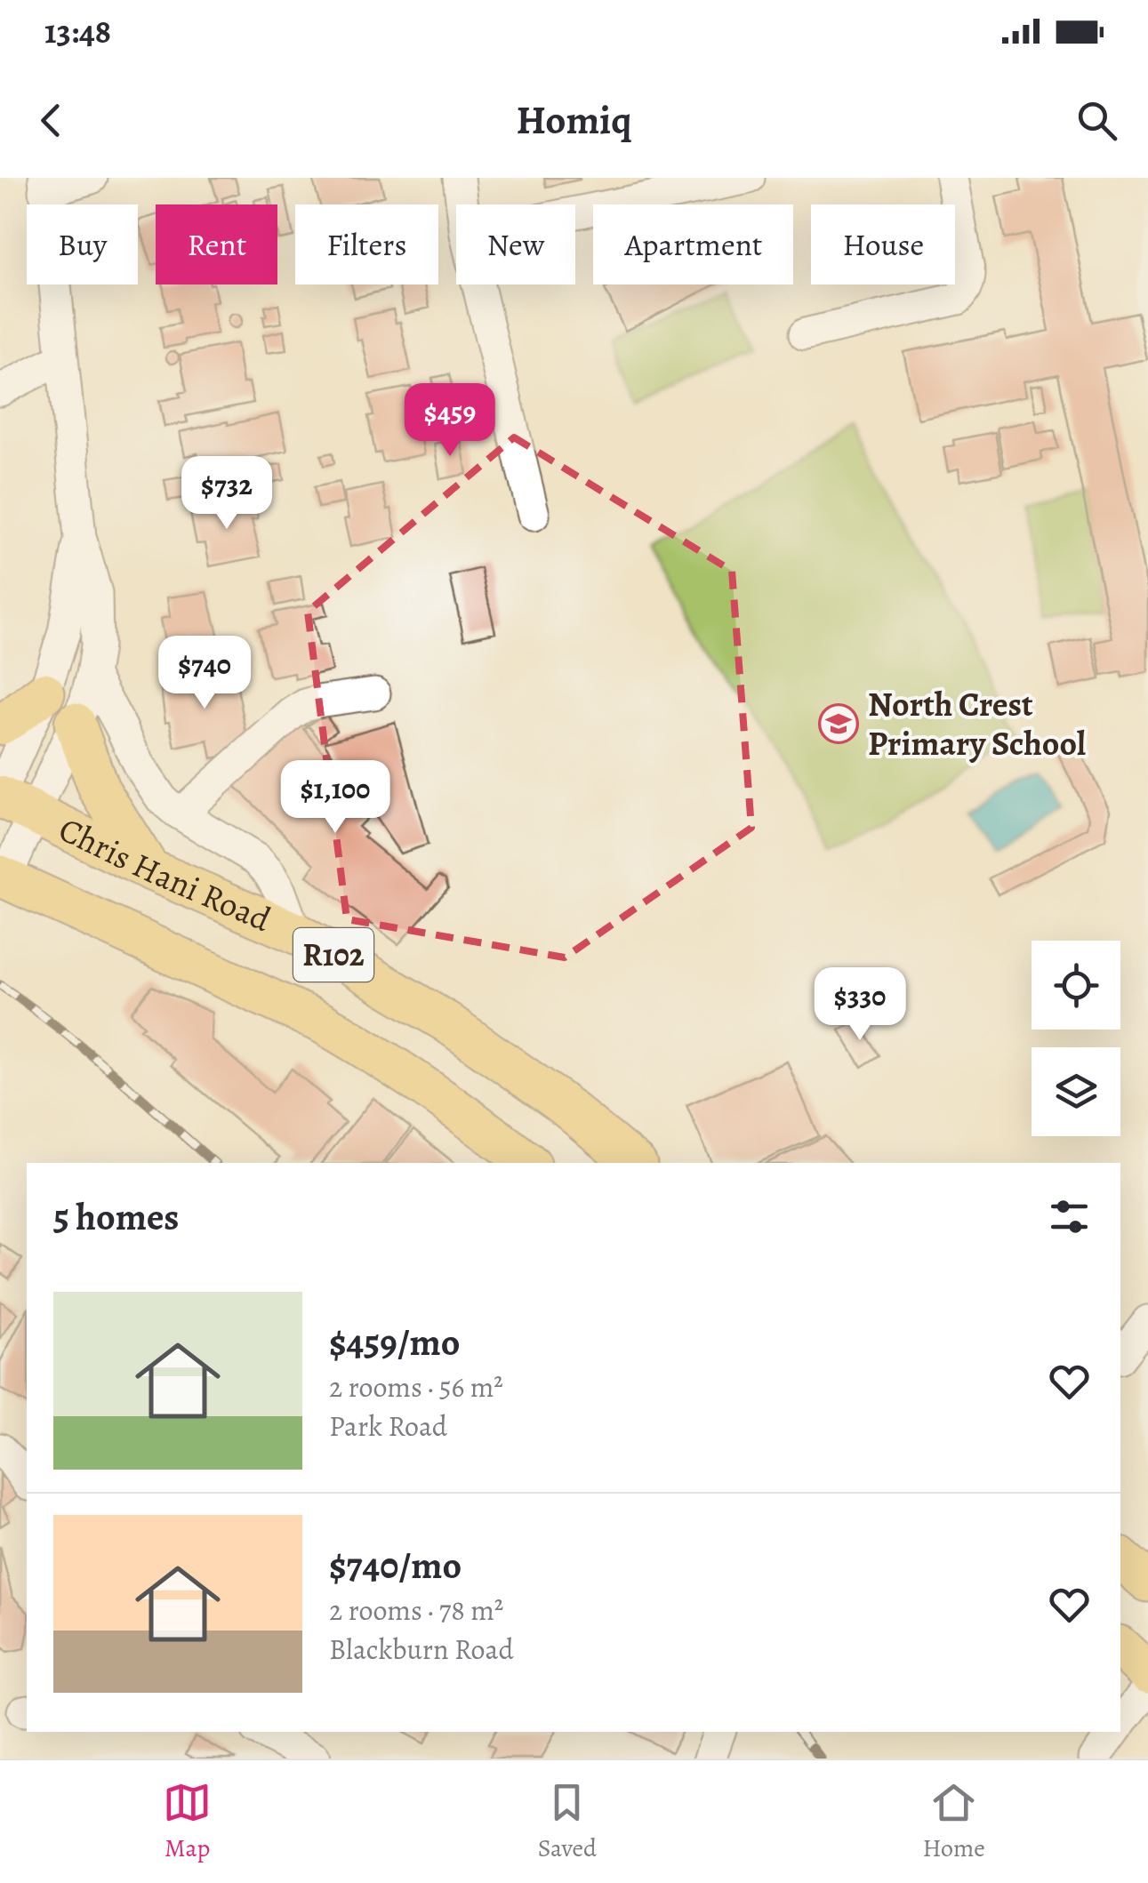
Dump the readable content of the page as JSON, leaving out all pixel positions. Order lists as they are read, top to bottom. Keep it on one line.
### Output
{"streets":{"main road":["Chris Hani Road","R102"]},"places":{"school or university":["North Crest Primary School"]},"page":{"status":"13:48","header":"Homiq","chip":["Buy","Rent","Filters","New","Apartment","House"],"price":["$459","$732","$740","$1,100","$330"],"heading":"5 homes","list":[{"name":"$459/mo","note":"2 rooms · 56 m² · Park Road"},{"name":"$740/mo","note":"2 rooms · 78 m² · Blackburn Road"}],"tabs":["Map","Saved","Home"]}}
